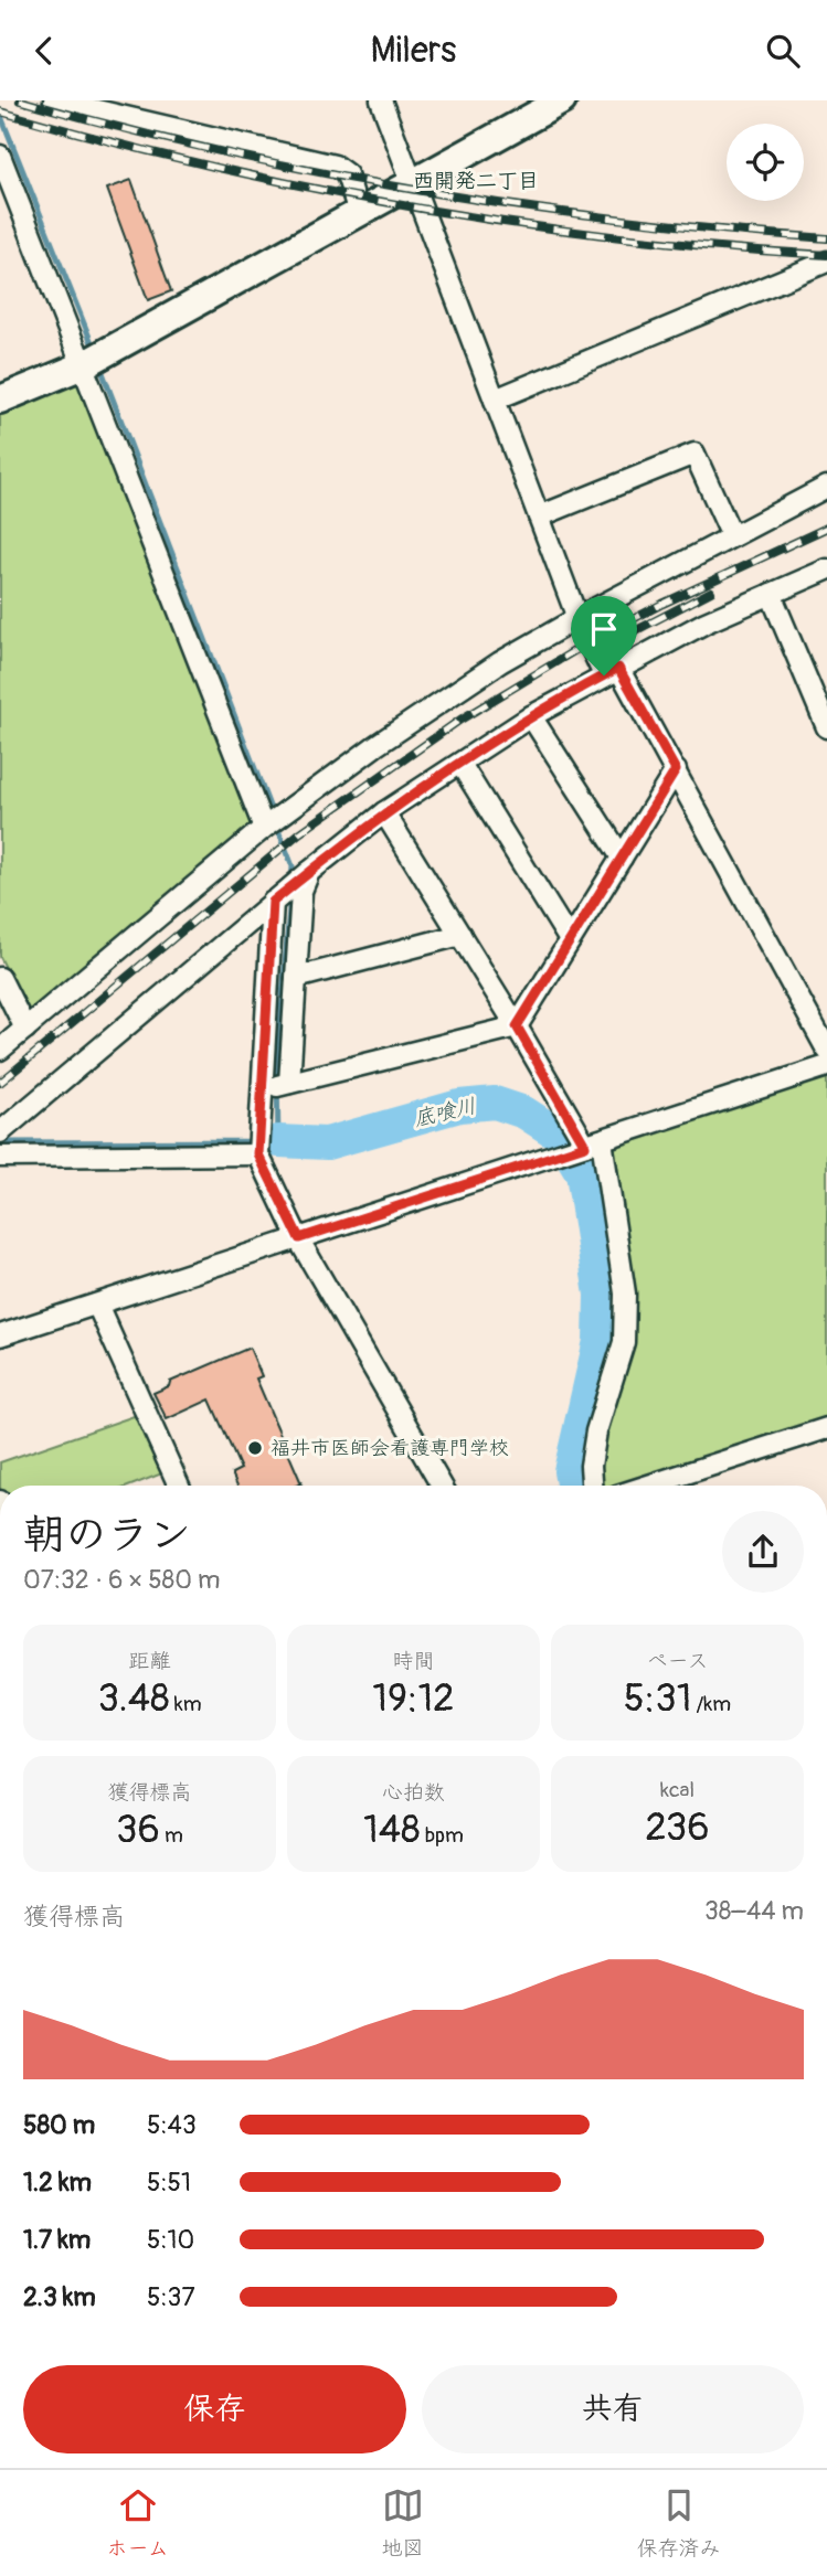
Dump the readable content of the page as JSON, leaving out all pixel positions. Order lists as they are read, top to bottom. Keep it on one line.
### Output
{"districts":["西開発二丁目"],"water":["底喰川"],"places":["福井市医師会看護専門学校"],"page":{"header":"Milers","heading":["朝のラン","07:32 · 6 × 580 m"],"stats":[["距離","3.48 km"],["時間","19:12"],["ペース","5:31 /km"],["獲得標高","36 m"],["心拍数","148 bpm"],["kcal","236"]],"chart":["獲得標高","38–44 m"],"list":[{"name":"580 m","note":"5:43"},{"name":"1.2 km","note":"5:51"},{"name":"1.7 km","note":"5:10"},{"name":"2.3 km","note":"5:37"}],"buttons":["保存","共有"],"tabs":["ホーム","地図","保存済み"]}}
